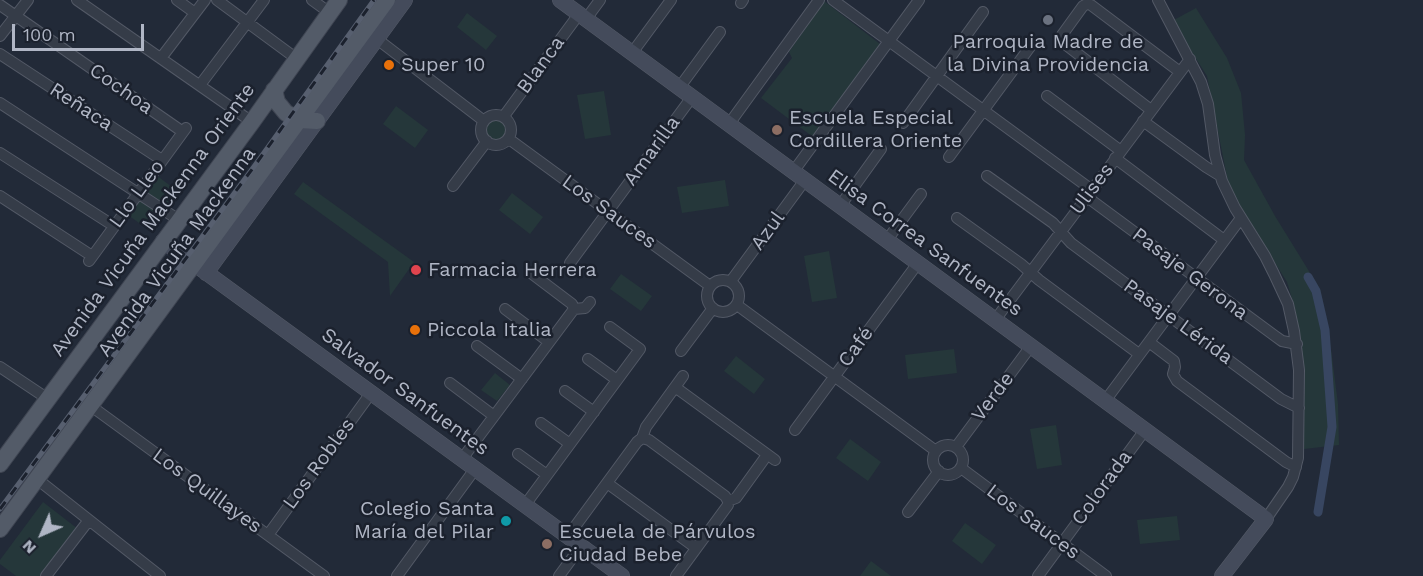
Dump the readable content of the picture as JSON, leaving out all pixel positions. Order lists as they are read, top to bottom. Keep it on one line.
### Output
{"streets":{"main road":["Avenida Vicuña Mackenna Oriente","Avenida Vicuña Mackenna"],"street":["Blanca","Cochoa","Reñaca","Amarilla","Ulises","Llo Lleo","Los Sauces","Azul","Elisa Correa Sanfuentes","Pasaje Gerona","Pasaje Lérida","Café","Salvador Sanfuentes","Verde","Los Robles","Colorada","Los Quillayes"]},"crossings":[["Blanca","Los Sauces"],["Blanca","Elisa Correa Sanfuentes"],["Cochoa","Llo Lleo"],["Reñaca","Llo Lleo"],["Amarilla","Los Sauces"],["Amarilla","Elisa Correa Sanfuentes"],["Ulises","Elisa Correa Sanfuentes"],["Ulises","Pasaje Gerona"],["Ulises","Pasaje Lérida"],["Los Sauces","Azul"],["Los Sauces","Verde"],["Los Sauces","Colorada"],["Avenida Vicuña Mackenna Oriente","Salvador Sanfuentes"],["Azul","Elisa Correa Sanfuentes"],["Azul","Pasaje Gerona"],["Elisa Correa Sanfuentes","Café"],["Elisa Correa Sanfuentes","Verde"],["Elisa Correa Sanfuentes","Colorada"],["Avenida Vicuña Mackenna","Salvador Sanfuentes"],["Avenida Vicuña Mackenna","Los Quillayes"],["Salvador Sanfuentes","Los Robles"],["Los Robles","Los Quillayes"]],"places":["Parroquia Madre de la Divina Providencia","Super 10","Escuela Especial Cordillera Oriente","Farmacia Herrera","Piccola Italia","Colegio Santa María del Pilar","Escuela de Párvulos Ciudad Bebe"],"scale_bar":"100 m","north":"bottom left"}
